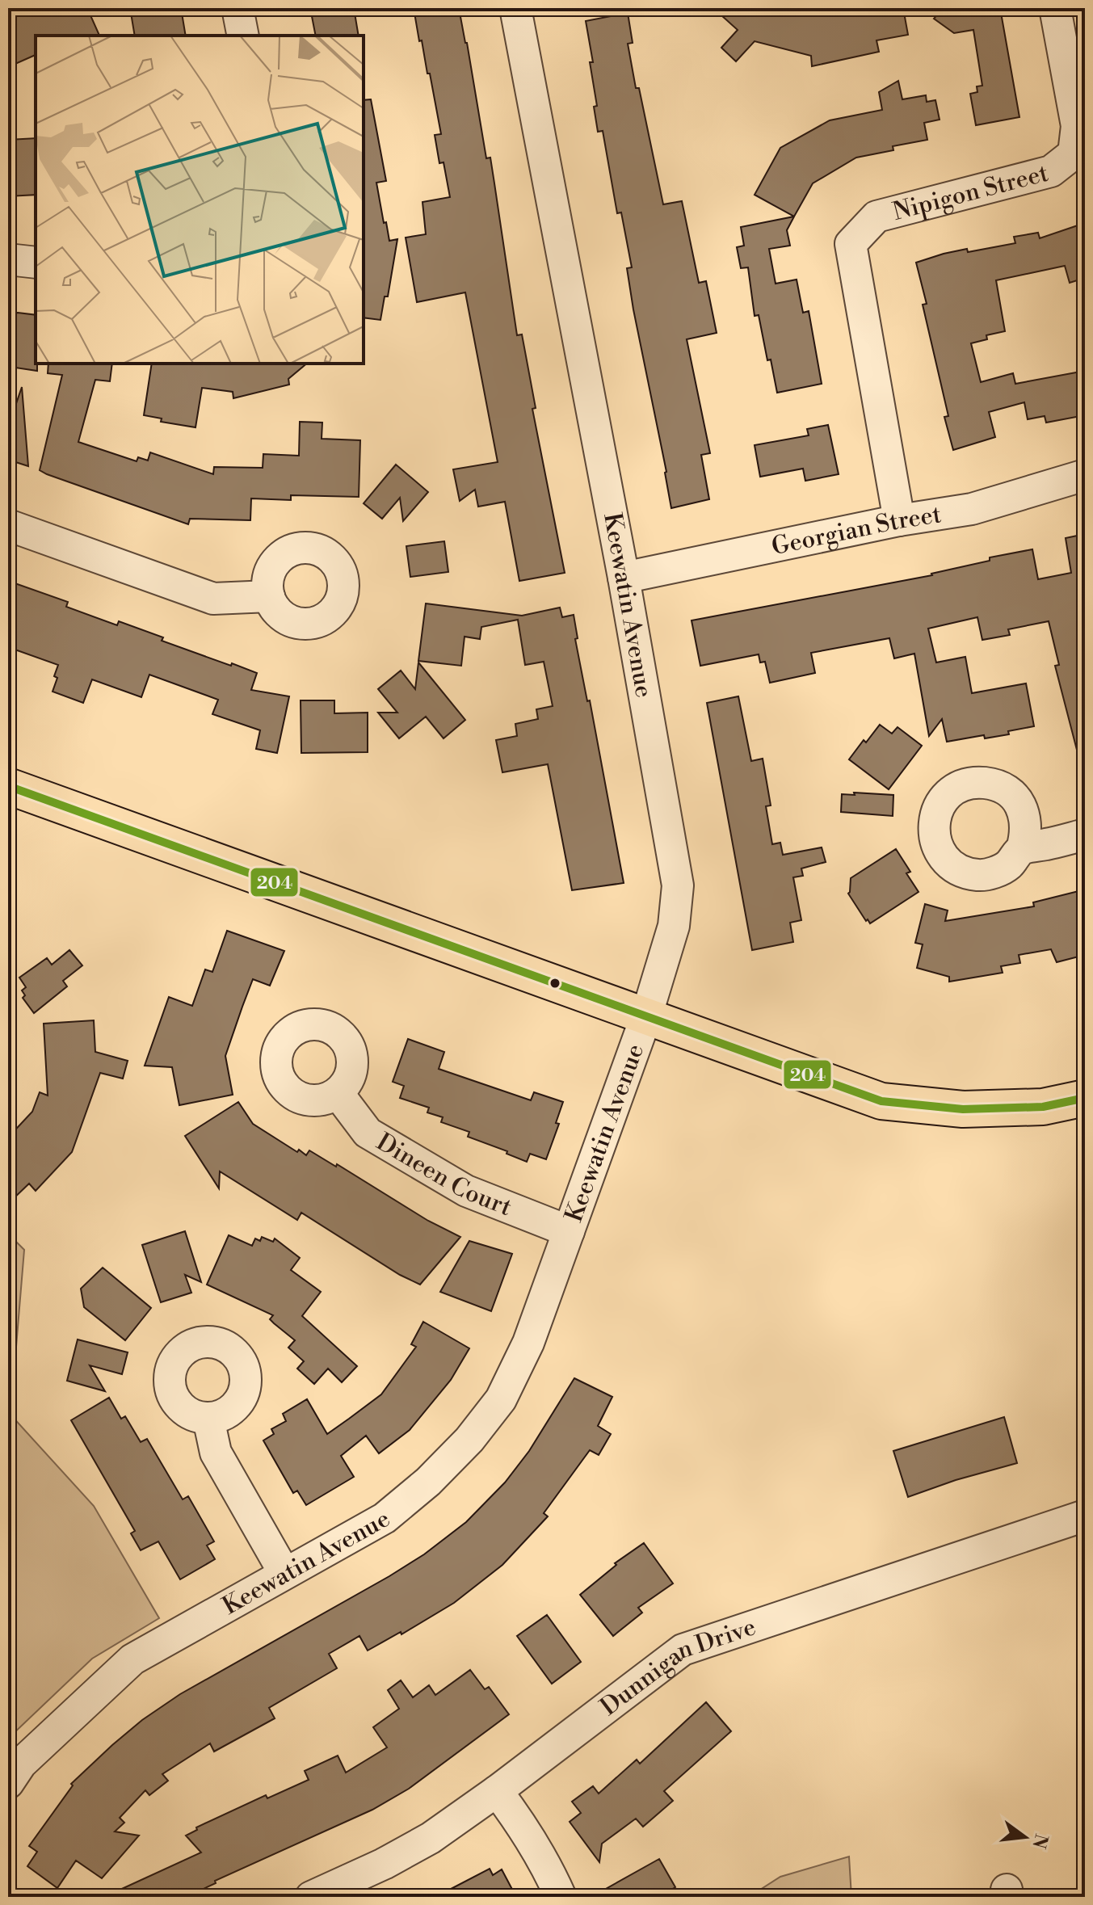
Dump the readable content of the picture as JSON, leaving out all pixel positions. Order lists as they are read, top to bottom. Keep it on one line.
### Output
{"streets":{"street":["Nipigon Street","Georgian Street","Keewatin Avenue","Dineen Court","Dunnigan Drive"]},"crossings":[["Nipigon Street","Georgian Street"],["Georgian Street","Keewatin Avenue"],["Keewatin Avenue","Dineen Court"]],"lines":["transit line 204"],"north":"right"}
